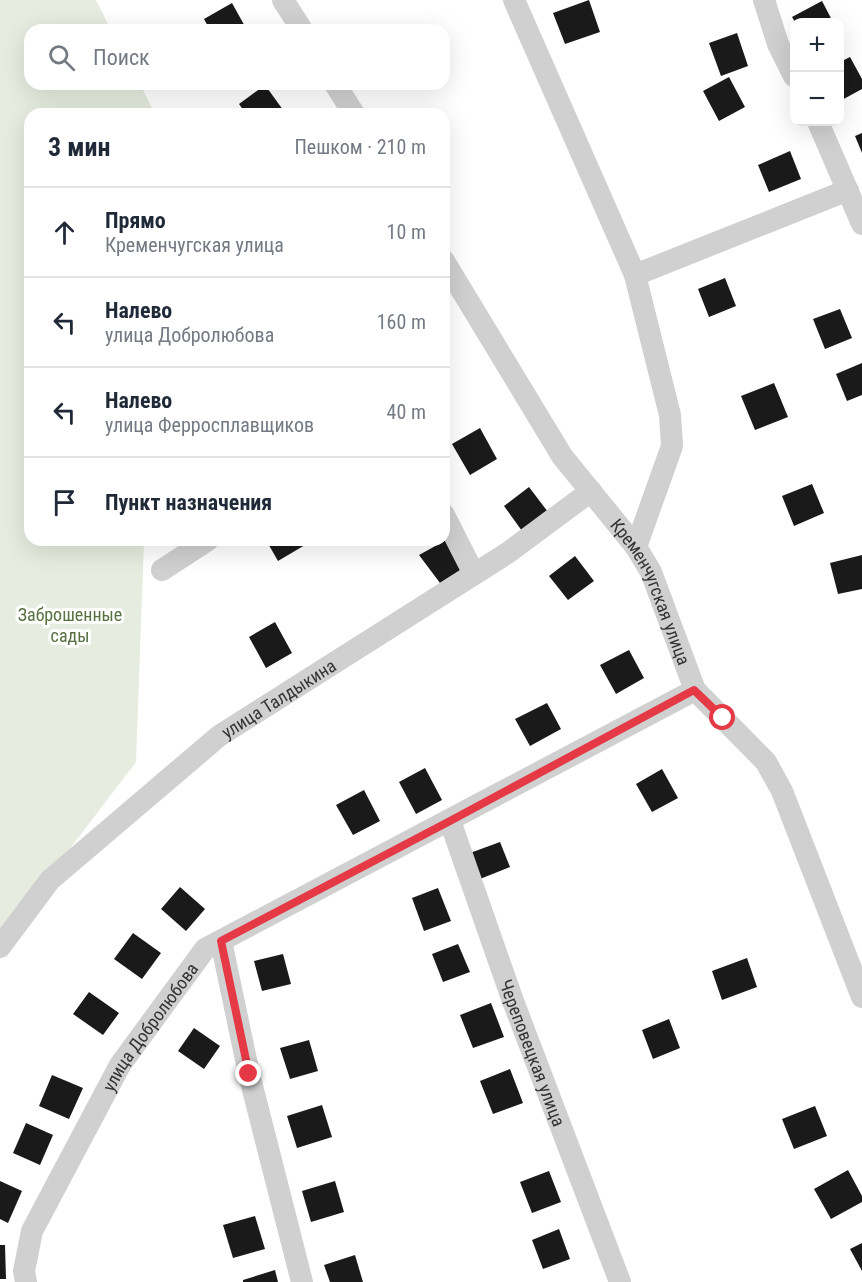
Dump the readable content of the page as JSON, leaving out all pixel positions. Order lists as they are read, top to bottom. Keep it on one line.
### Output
{"streets":{"street":["Кременчугская улица","улица Талдыкина","улица Добролюбова","Череповецкая улица"]},"crossings":[["Кременчугская улица","улица Талдыкина"],["Кременчугская улица","улица Добролюбова"],["улица Добролюбова","Череповецкая улица"]],"parks":["Заброшенные сады"],"page":{"map_buttons":["+","−"],"search":"Поиск","heading":["3 мин","Пешком · 210 m"],"list":[["Прямо","Кременчугская улица","10 m"],["Налево","улица Добролюбова","160 m"],["Налево","улица Ферросплавщиков","40 m"],"Пункт назначения"]}}
